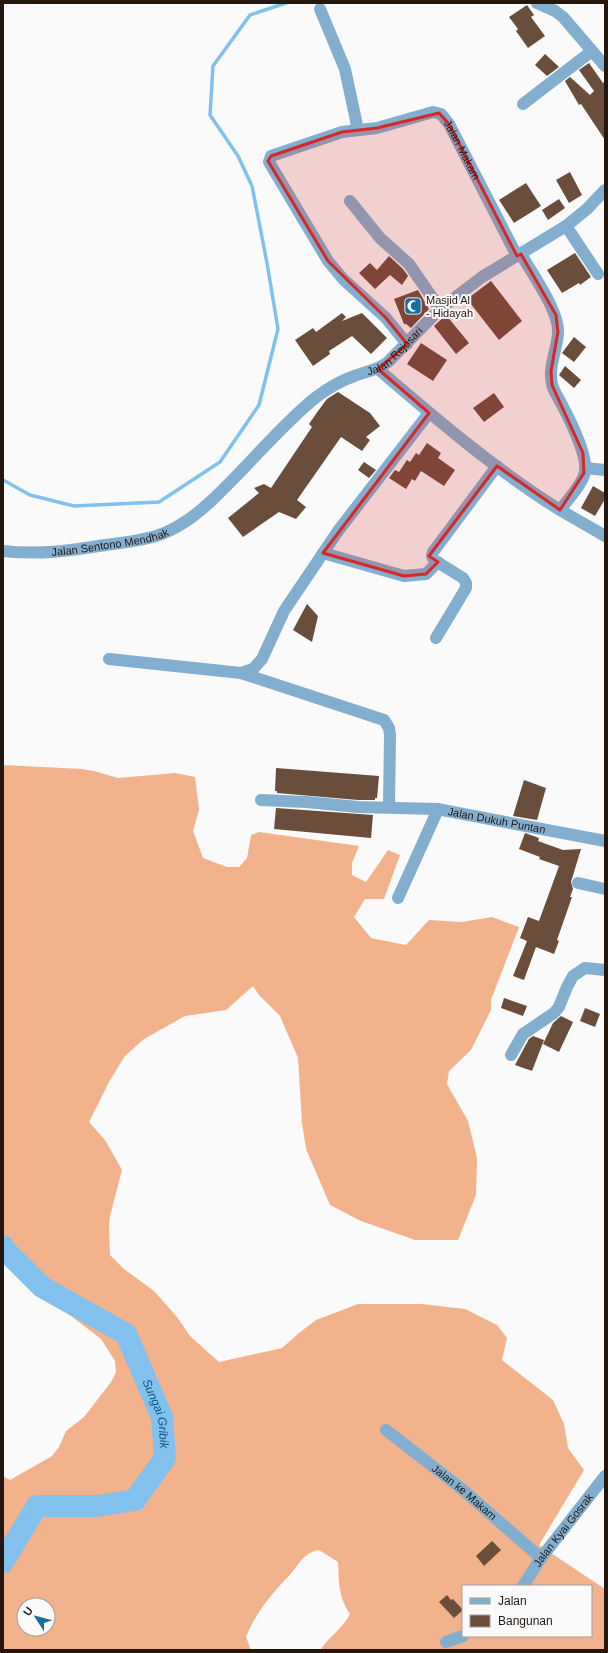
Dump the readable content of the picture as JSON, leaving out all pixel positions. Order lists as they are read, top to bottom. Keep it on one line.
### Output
{"streets":{"street":["Jalan Makam","Jalan Rejosari","Jalan Sentono Mendhak","Jalan Dukuh Puntan","Jalan ke Makam","Jalan Kyai Gosrak"]},"crossings":[["Jalan Makam","Jalan Rejosari"],["Jalan Rejosari","Jalan Sentono Mendhak"],["Jalan ke Makam","Jalan Kyai Gosrak"]],"water":["Sungai Gribik"],"places":{"mosque":["Masjid Al - Hidayah"]},"legend":["Jalan","Bangunan"],"north":"top left"}
